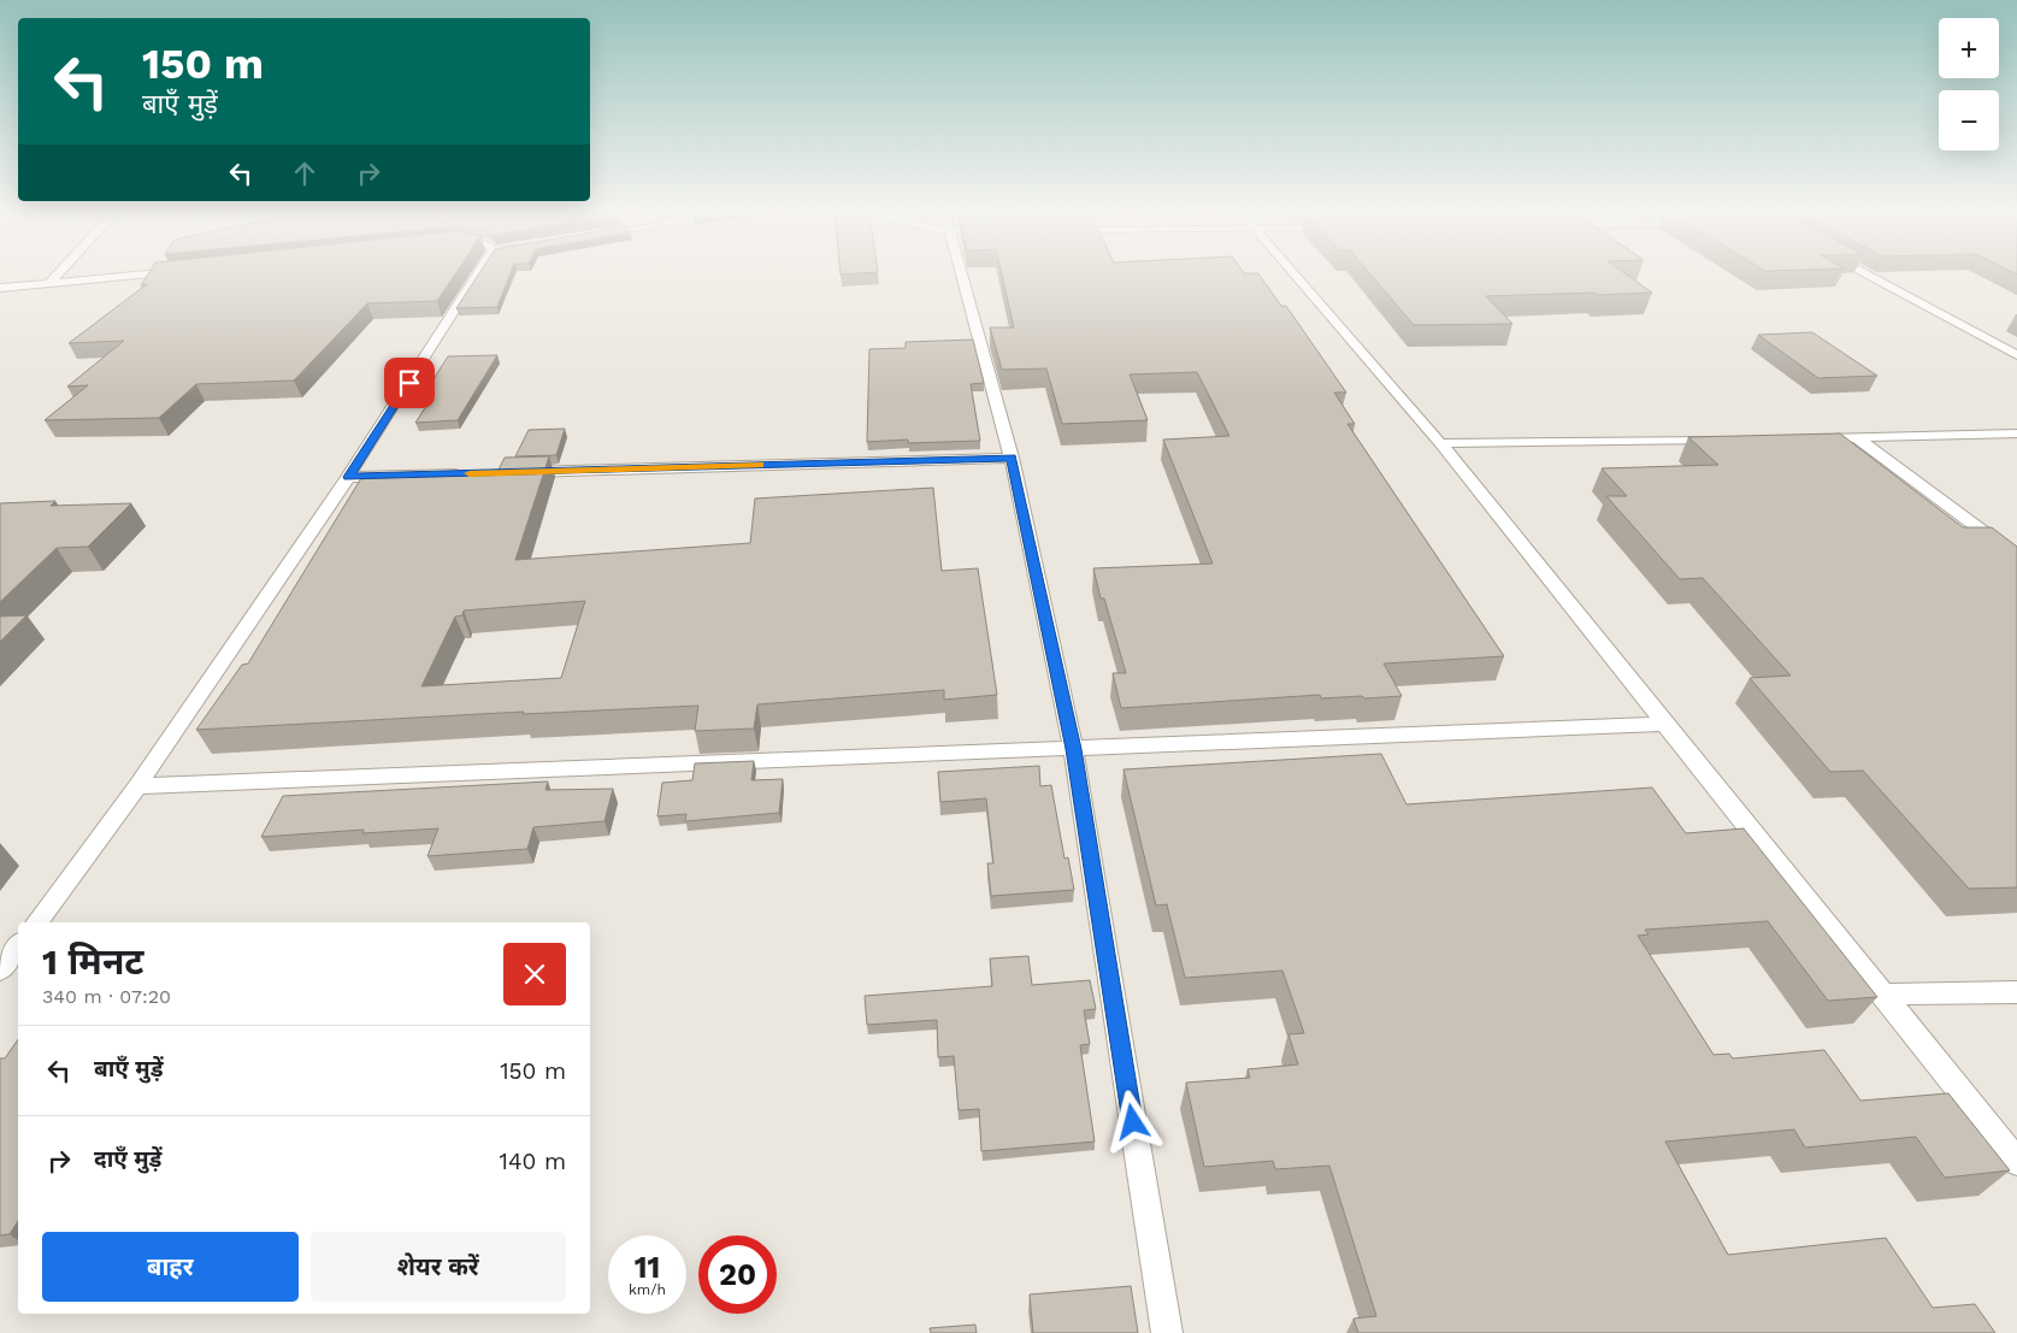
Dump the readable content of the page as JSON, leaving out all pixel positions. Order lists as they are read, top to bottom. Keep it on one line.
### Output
{"page":{"map_buttons":["+","−"],"turn":["150 m","बाएँ मुड़ें"],"heading":["1 मिनट","340 m · 07:20"],"list":[{"name":"बाएँ मुड़ें","value":"150 m"},{"name":"दाएँ मुड़ें","value":"140 m"}],"buttons":["बाहर","शेयर करें"],"speed":"11 km/h","limit":"20"}}
